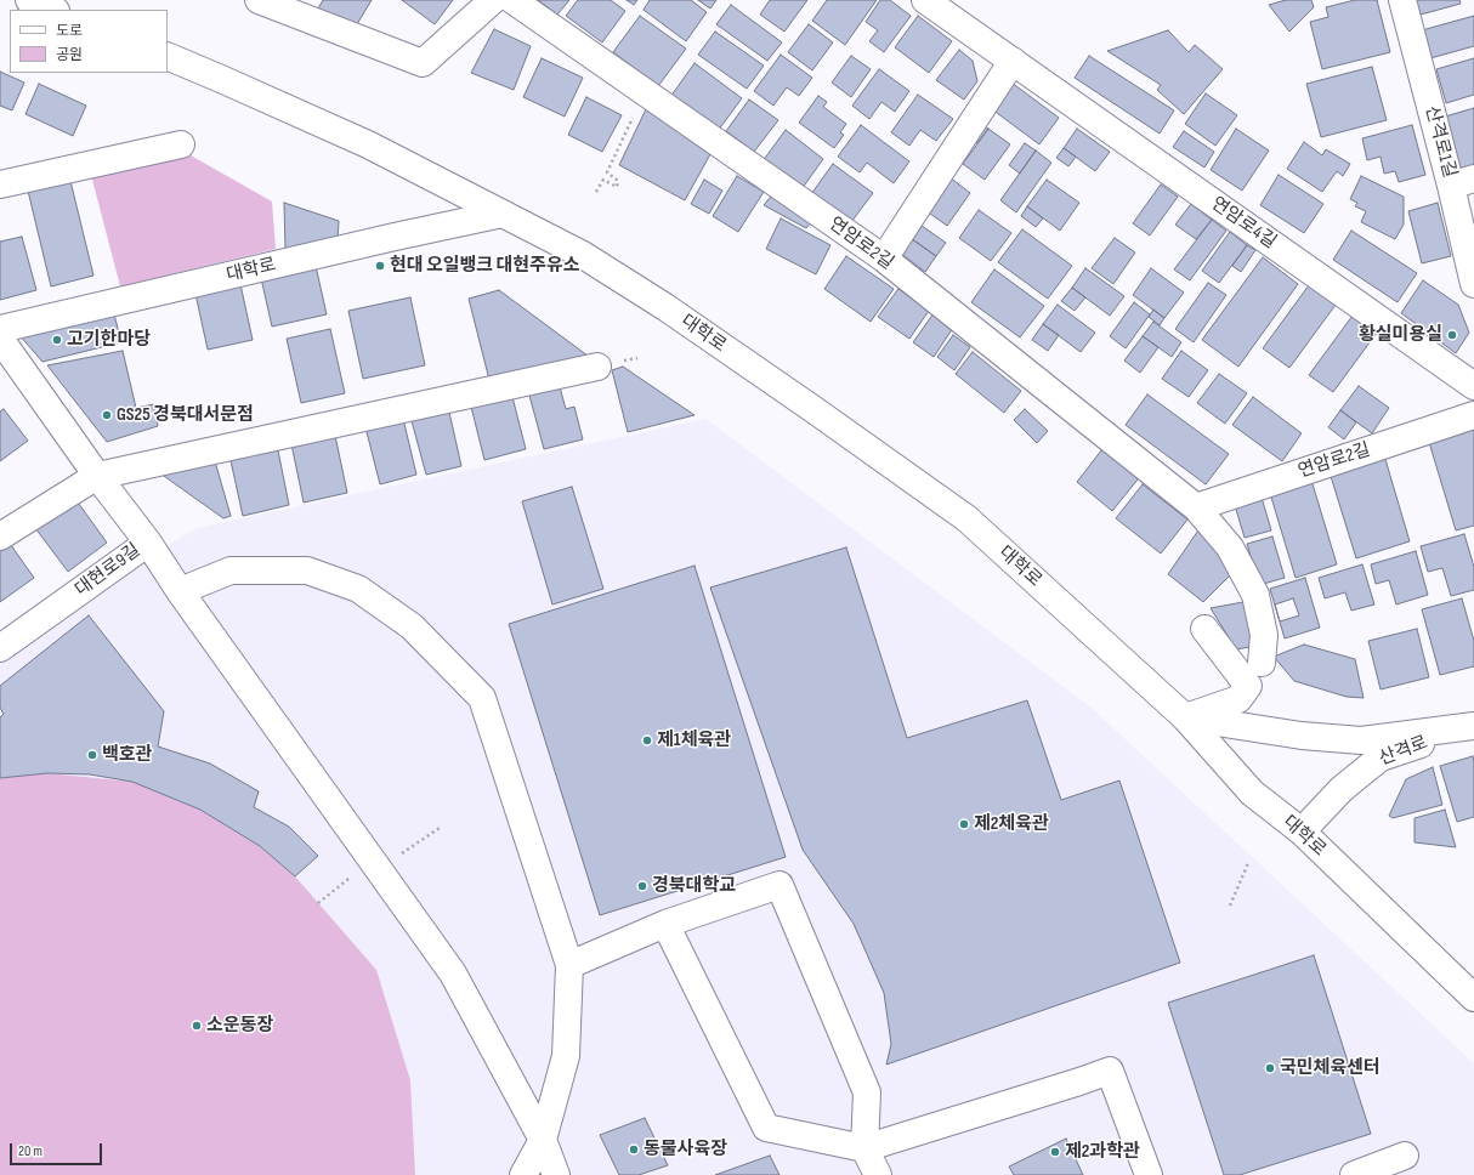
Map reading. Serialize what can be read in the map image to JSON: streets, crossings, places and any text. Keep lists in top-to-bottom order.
{
  "streets": {
    "street": [
      "산격로1길",
      "연암로4길",
      "연암로2길",
      "대학로",
      "대현로9길",
      "산격로"
    ]
  },
  "crossings": [
    ["대학로", "산격로"]
  ],
  "places": [
    "현대 오일뱅크 대현주유소",
    "황실미용실",
    "고기한마당",
    "GS25 경북대서문점",
    "제1체육관",
    "백호관",
    "제2체육관",
    "경북대학교",
    "소운동장",
    "국민체육센터",
    "동물사육장",
    "제2과학관"
  ],
  "legend": ["도로", "공원"],
  "scale_bar": "20 m"
}
